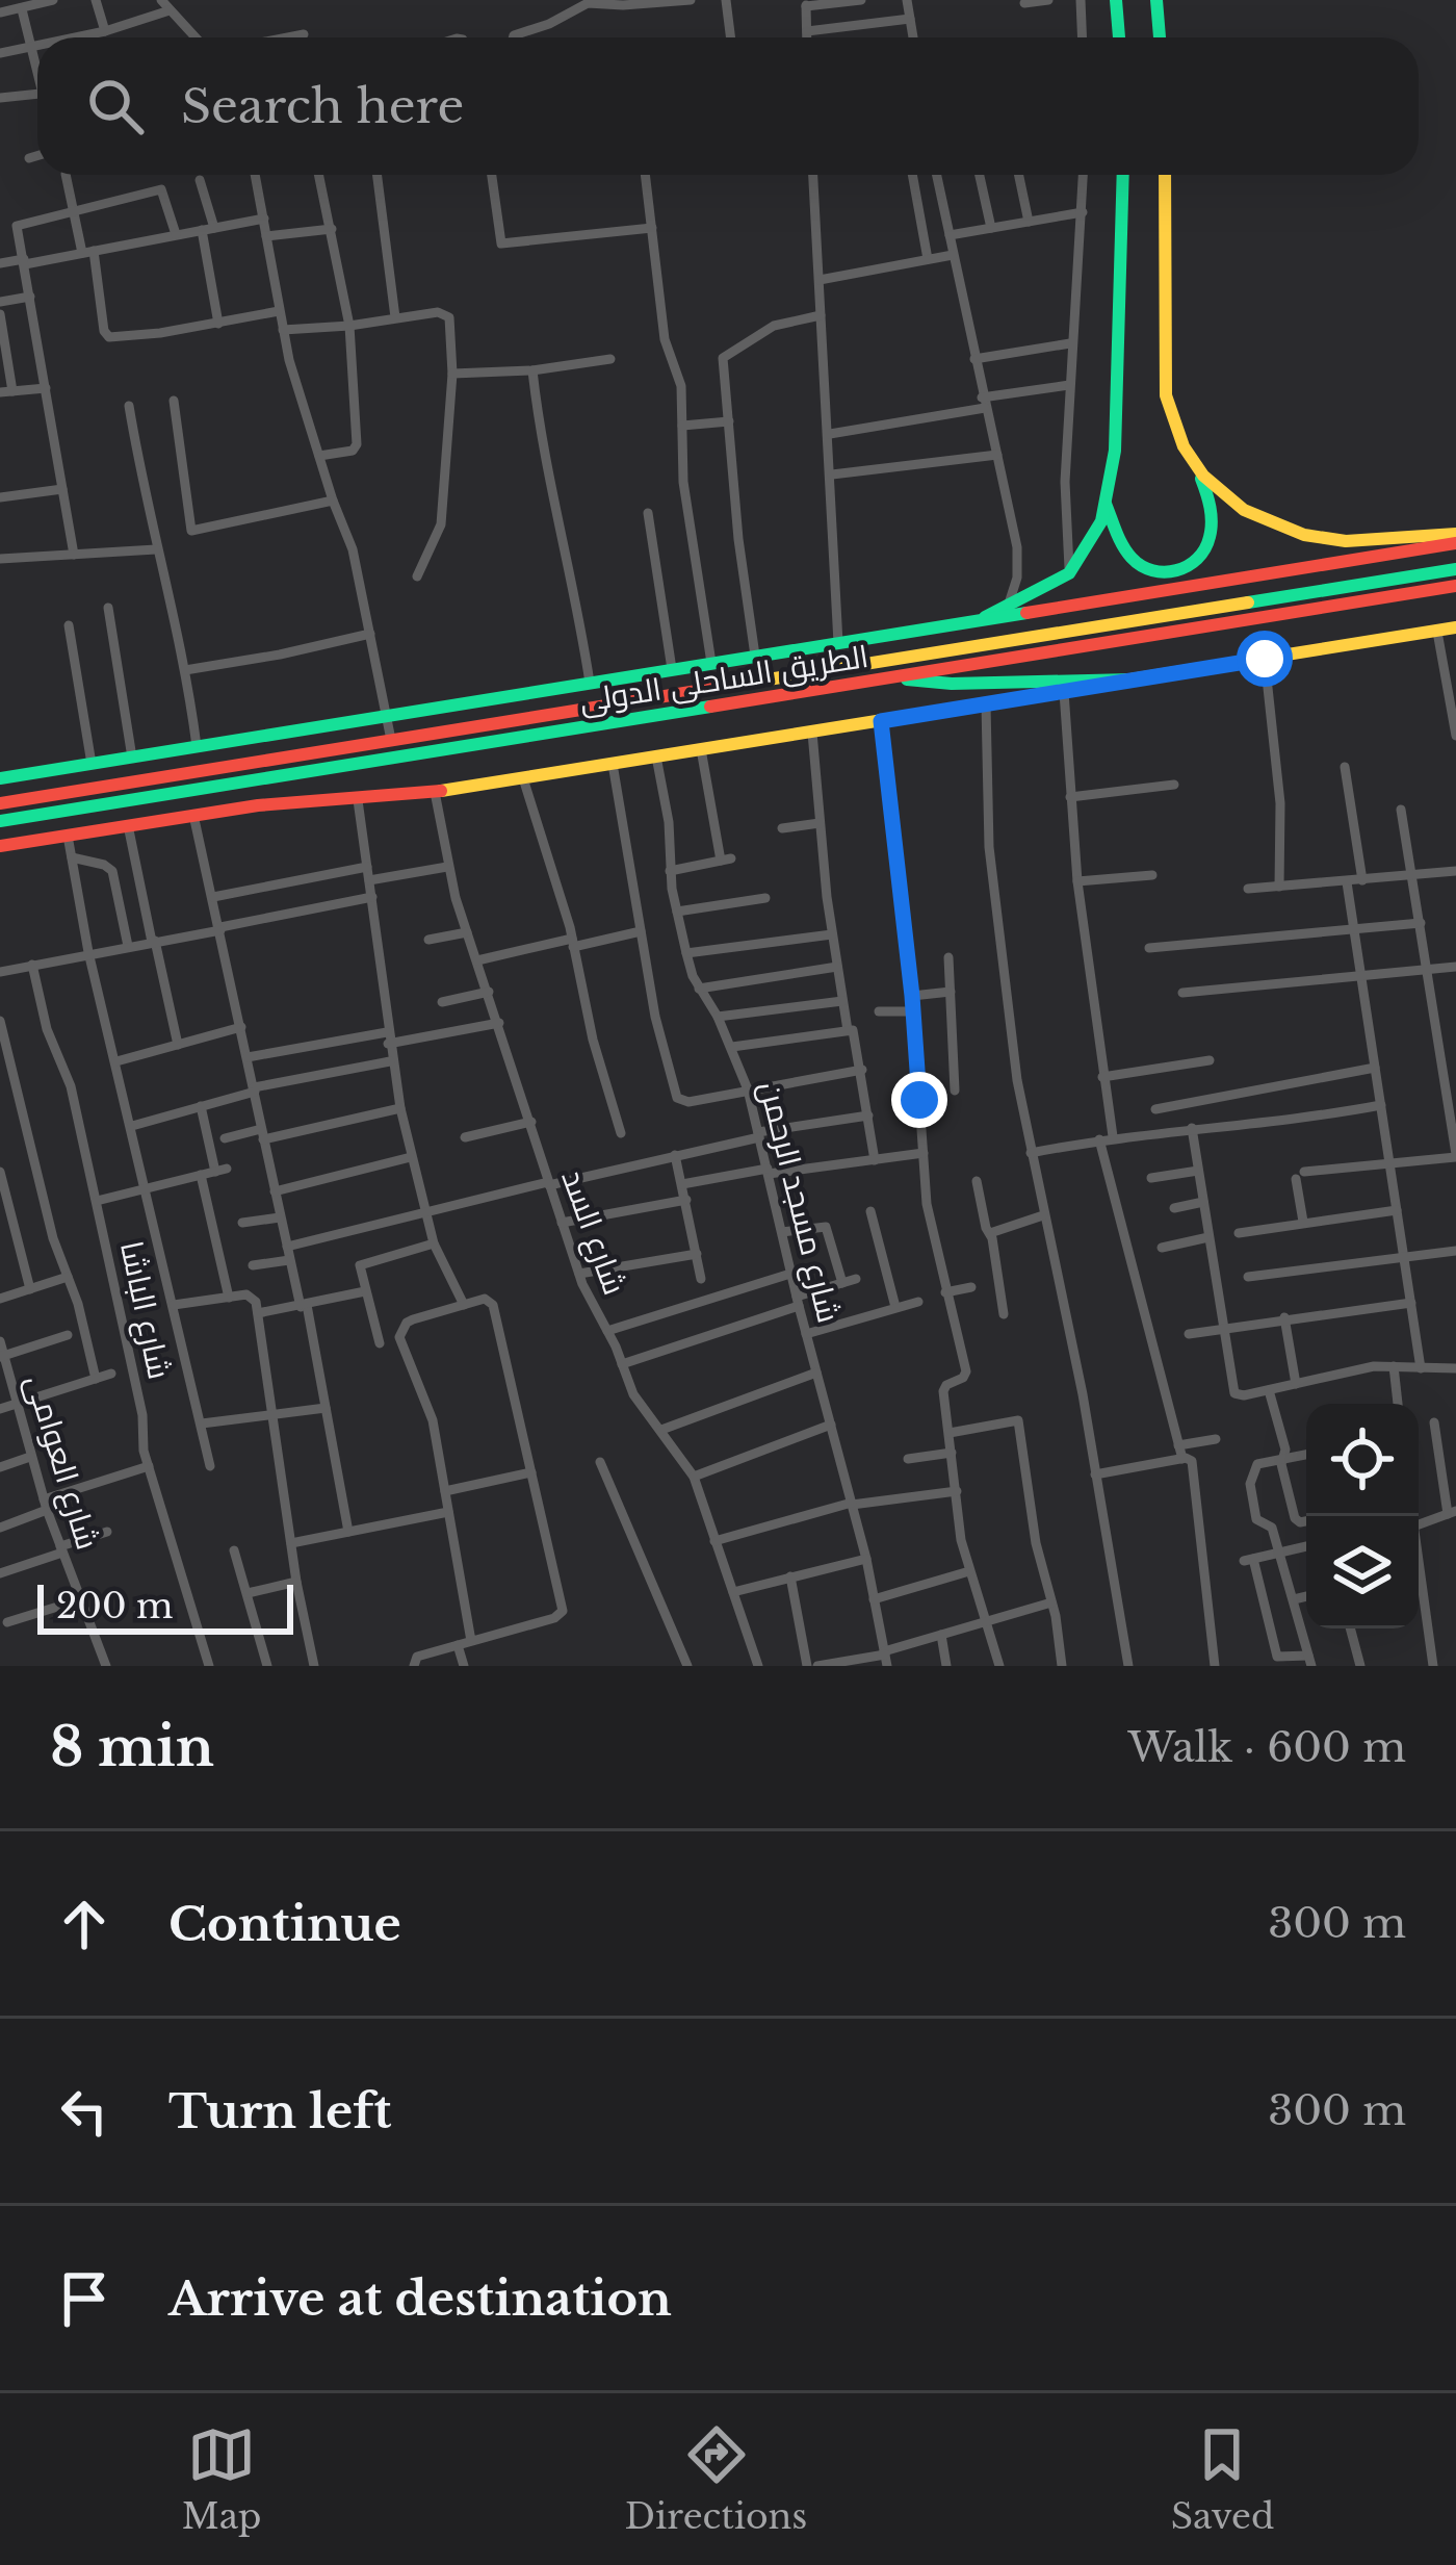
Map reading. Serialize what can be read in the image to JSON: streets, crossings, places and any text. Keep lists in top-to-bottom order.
{
  "streets": {
    "main road": ["الطريق الساحلى الدولى"],
    "street": [
      "شارع مسجد الرحمن",
      "شارع السد",
      "شارع الباشا",
      "شارع العوامى"
    ]
  },
  "scale_bar": "200 m",
  "page": {
    "search": "Search here",
    "scale": "200 m",
    "heading": ["8 min", "Walk · 600 m"],
    "list": [
      ["Continue", "300 m"],
      ["Turn left", "300 m"],
      "Arrive at destination"
    ],
    "nav": ["Map", "Directions", "Saved"]
  }
}
